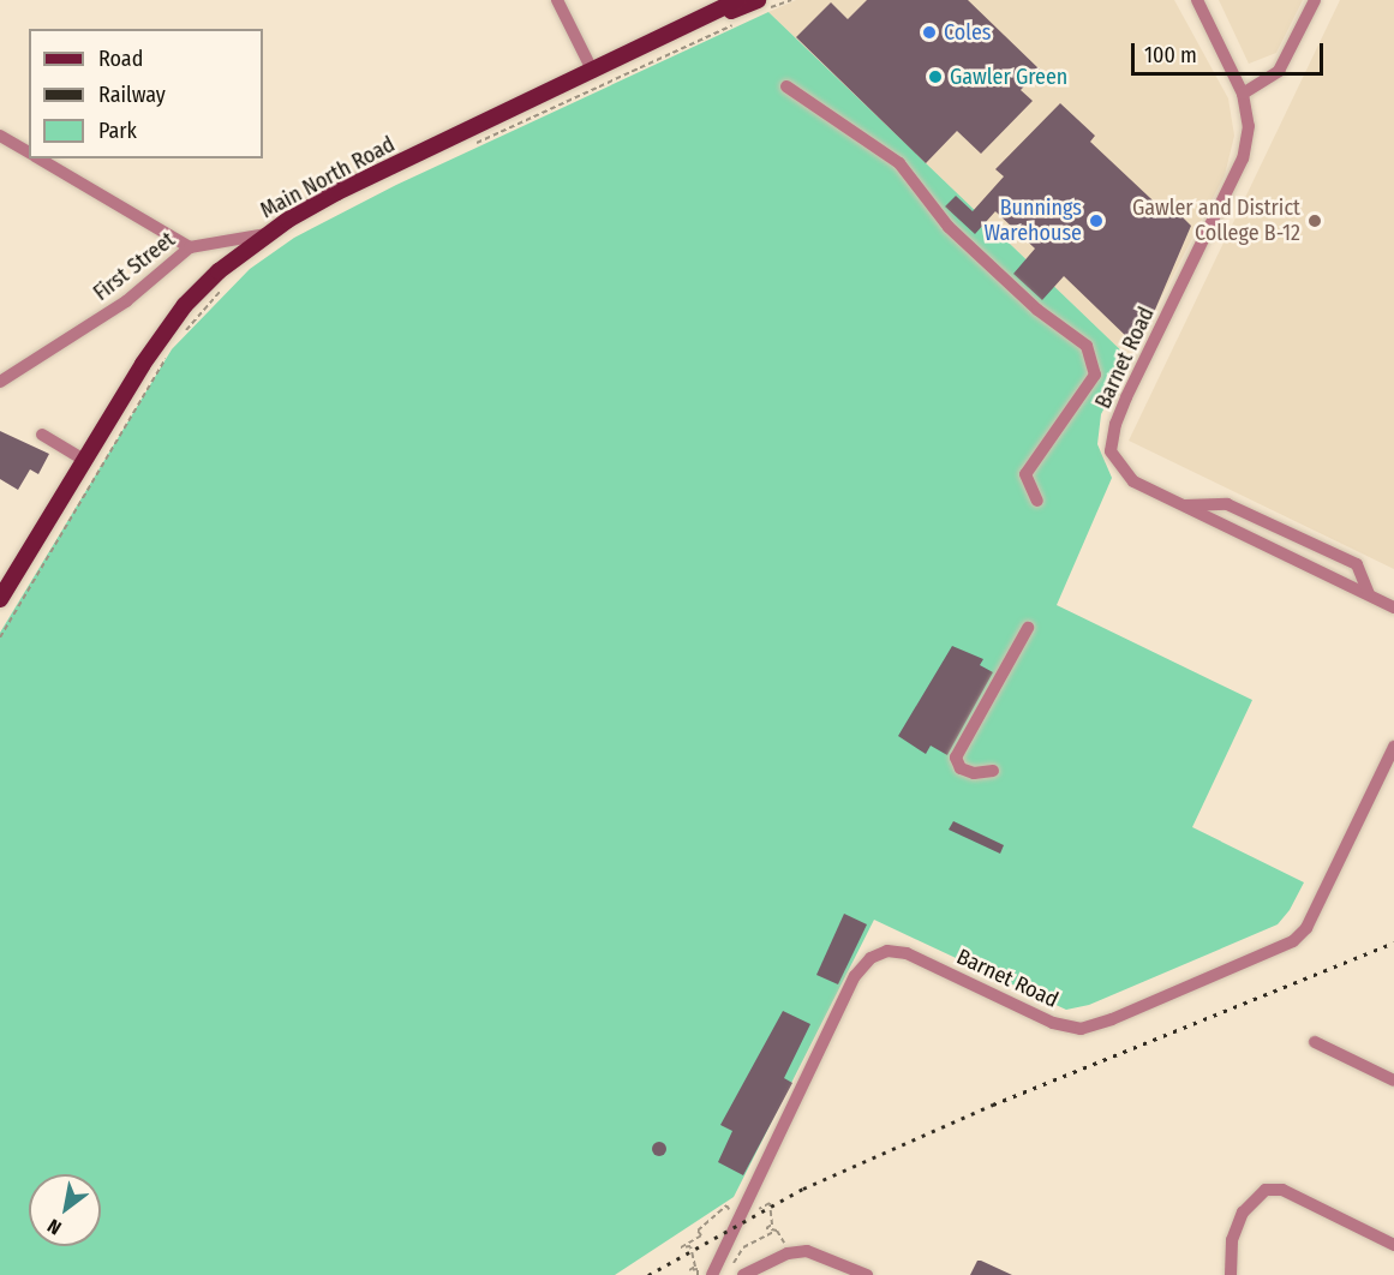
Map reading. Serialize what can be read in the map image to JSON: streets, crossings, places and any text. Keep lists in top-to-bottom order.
{
  "streets": {
    "main road": ["Main North Road"],
    "street": ["First Street", "Barnet Road"]
  },
  "crossings": [
    ["Main North Road", "First Street"]
  ],
  "places": [
    "Coles",
    "Gawler Green",
    "Bunnings Warehouse",
    "Gawler and District College B-12"
  ],
  "legend": ["Road", "Railway", "Park"],
  "scale_bar": "100 m",
  "north": "bottom left"
}
